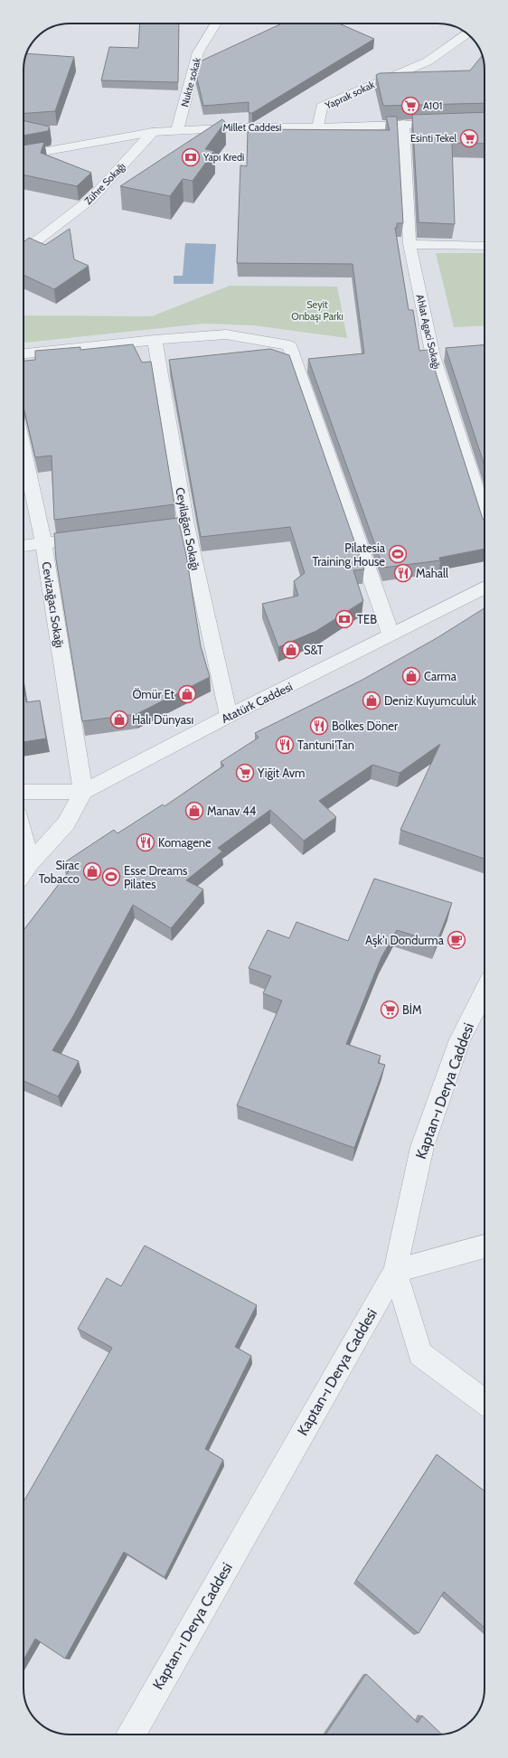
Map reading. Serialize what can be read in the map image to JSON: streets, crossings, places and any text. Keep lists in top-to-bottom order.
{
  "streets": {
    "street": [
      "Nukte sokak",
      "Yaprak sokak",
      "Millet Caddesi",
      "Zühre Sokağı",
      "Ahlat Agaci Sokağı",
      "Ceyilağacı Sokağı",
      "Cevizağacı Sokağı",
      "Atatürk Caddesi",
      "Kaptan-ı Derya Caddesi"
    ]
  },
  "crossings": [
    ["Nukte sokak", "Millet Caddesi"],
    ["Yaprak sokak", "Millet Caddesi"],
    ["Millet Caddesi", "Zühre Sokağı"],
    ["Millet Caddesi", "Ahlat Agaci Sokağı"],
    ["Ceyilağacı Sokağı", "Atatürk Caddesi"],
    ["Cevizağacı Sokağı", "Atatürk Caddesi"]
  ],
  "parks": ["Seyit Onbaşı Parkı"],
  "places": {
    "supermarket": [
      "A101",
      "Esinti Tekel",
      "Yiğit Avm",
      "BİM"
    ],
    "bank": ["Yapı Kredi", "TEB"],
    "sports": ["Pilatesia Training House", "Esse Dreams Pilates"],
    "restaurant": [
      "Mahall",
      "Bolkes Döner",
      "Tantuni'Tan",
      "Komagene"
    ],
    "shop": [
      "S&T",
      "Carma",
      "Ömür Et",
      "Deniz Kuyumculuk",
      "Halı Dünyası",
      "Manav 44",
      "Sirac Tobacco"
    ],
    "cafe": ["Aşk'ı Dondurma"]
  }
}
